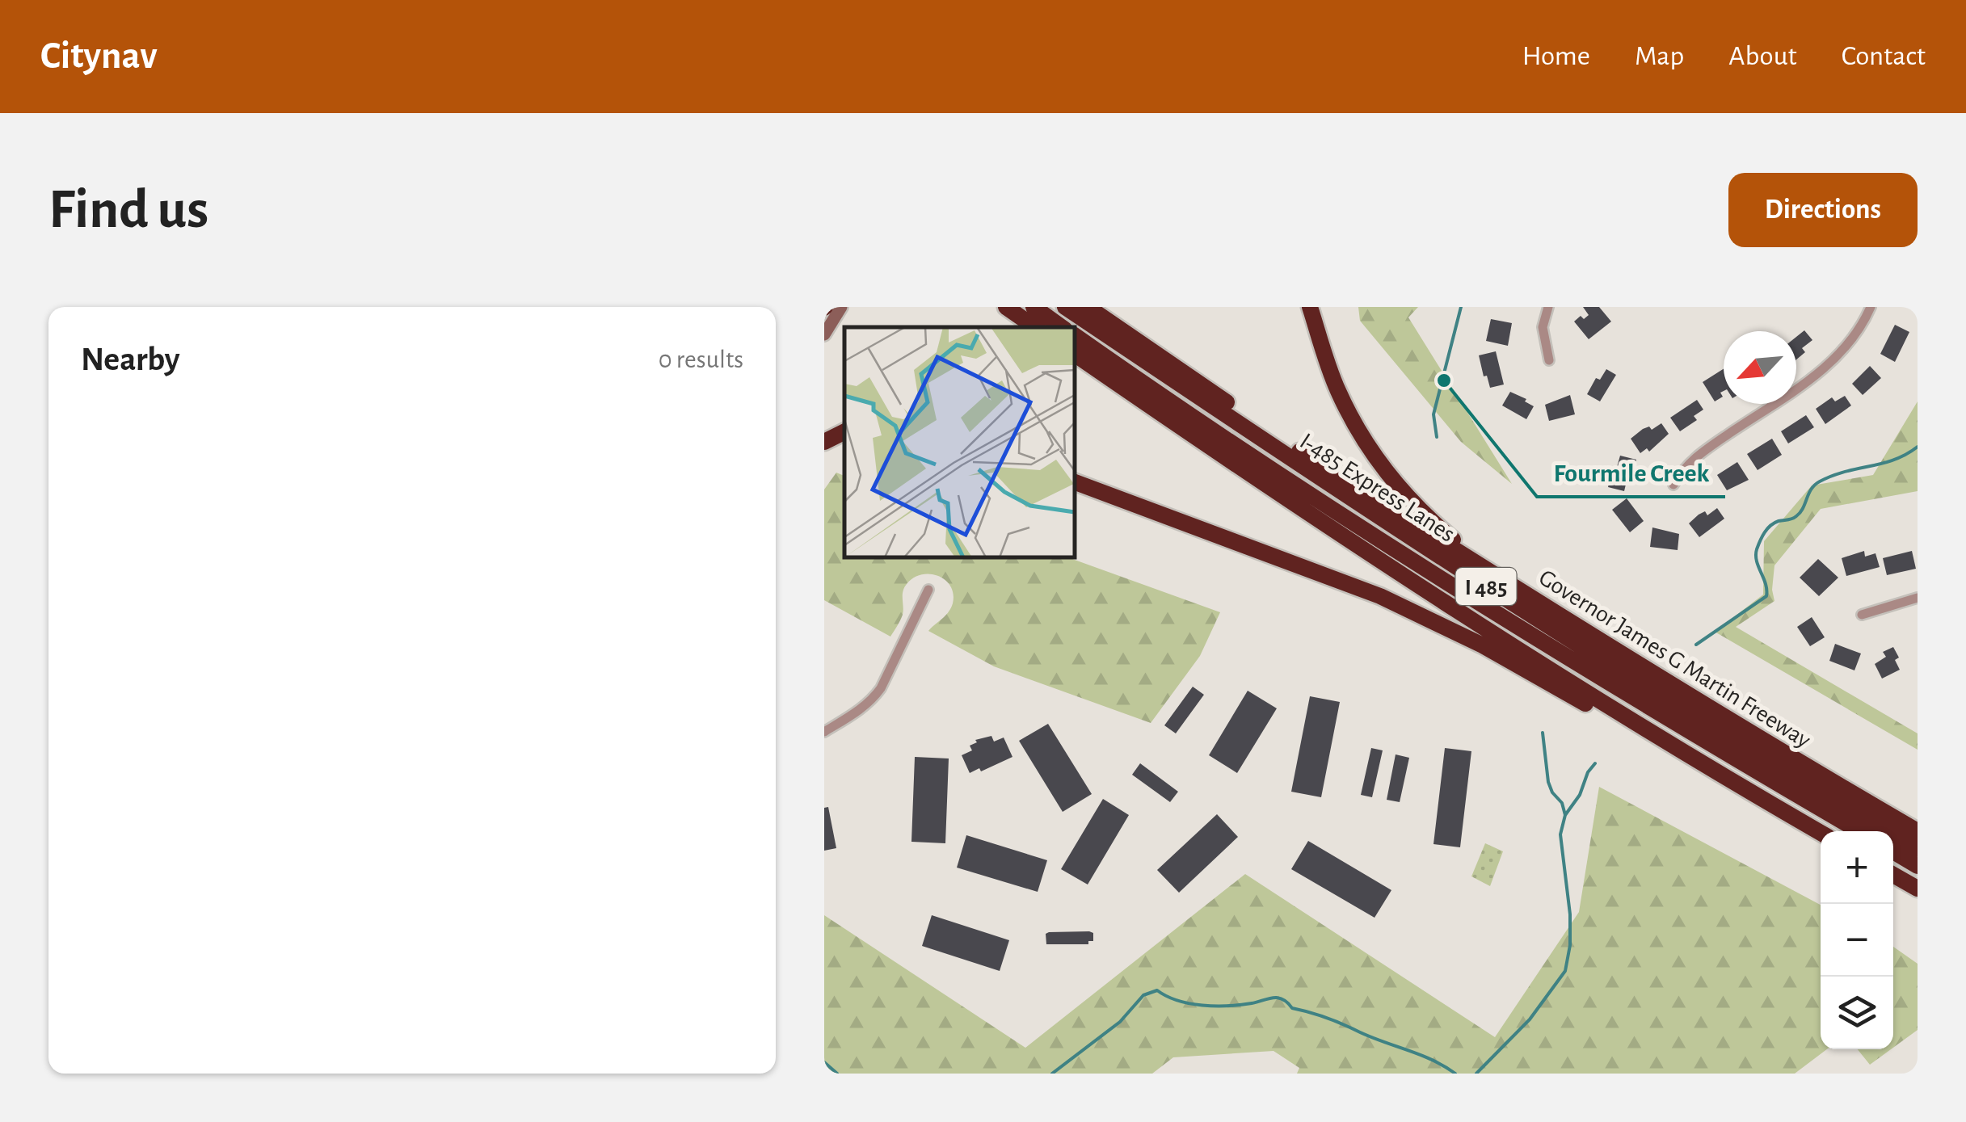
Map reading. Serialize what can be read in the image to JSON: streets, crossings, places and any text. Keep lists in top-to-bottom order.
{
  "streets": {
    "highway": ["I-485 Express Lanes", "I 485", "Governor James G Martin Freeway"]
  },
  "places": ["Fourmile Creek"],
  "north": "bottom left",
  "page": {
    "header": "Citynav",
    "nav": [
      "Home",
      "Map",
      "About",
      "Contact"
    ],
    "buttons": "Directions",
    "title": "Find us",
    "heading": ["Nearby", "0 results"],
    "map_buttons": ["+", "−"]
  }
}
